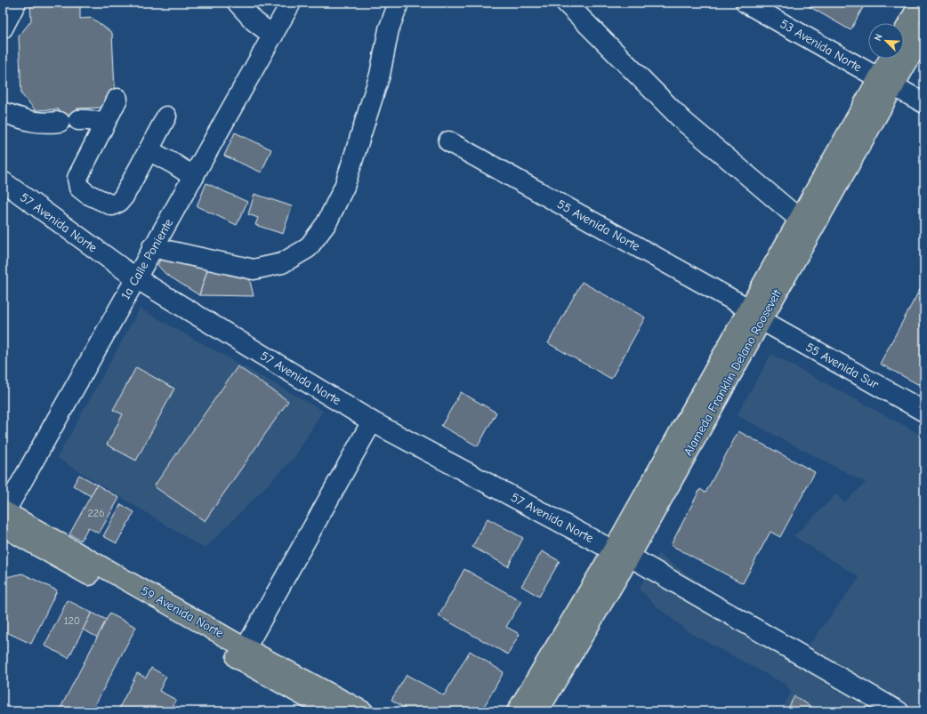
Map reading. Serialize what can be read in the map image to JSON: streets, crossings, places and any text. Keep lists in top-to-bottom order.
{
  "streets": {
    "main road": ["Alameda Franklin Delano Roosevelt", "59 Avenida Norte"],
    "street": [
      "53 Avenida Norte",
      "57 Avenida Norte",
      "55 Avenida Norte",
      "1a Calle Poniente",
      "55 Avenida Sur"
    ]
  },
  "crossings": [
    ["53 Avenida Norte", "Alameda Franklin Delano Roosevelt"],
    ["57 Avenida Norte", "1a Calle Poniente"],
    ["57 Avenida Norte", "Alameda Franklin Delano Roosevelt"],
    ["55 Avenida Norte", "55 Avenida Sur"],
    ["55 Avenida Norte", "Alameda Franklin Delano Roosevelt"],
    ["1a Calle Poniente", "59 Avenida Norte"],
    ["55 Avenida Sur", "Alameda Franklin Delano Roosevelt"]
  ],
  "house_numbers": ["226", "120"],
  "north": "top left"
}
